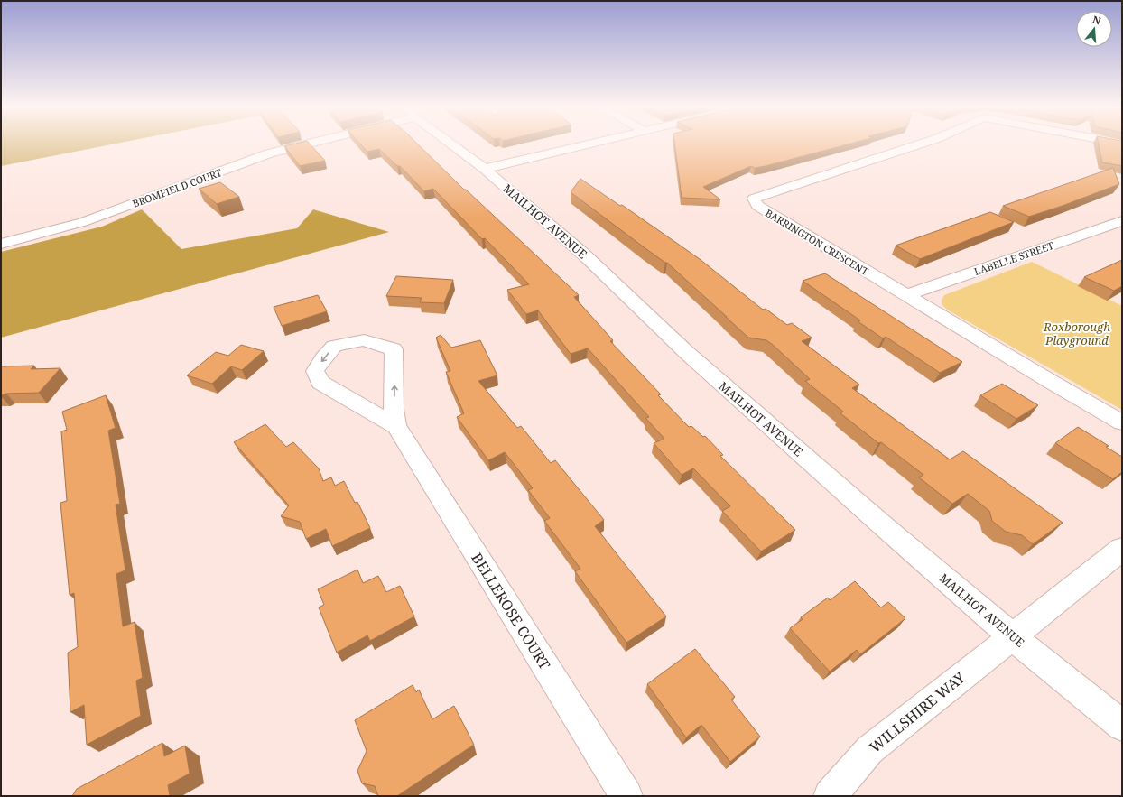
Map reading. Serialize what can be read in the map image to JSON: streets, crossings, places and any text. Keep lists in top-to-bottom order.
{
  "streets": {
    "street": [
      "BROMFIELD COURT",
      "MAILHOT AVENUE",
      "BARRINGTON CRESCENT",
      "LABELLE STREET",
      "BELLEROSE COURT",
      "WILLSHIRE WAY"
    ]
  },
  "crossings": [
    ["MAILHOT AVENUE", "WILLSHIRE WAY"],
    ["BARRINGTON CRESCENT", "LABELLE STREET"]
  ],
  "parks": ["Roxborough Playground"],
  "north": "top"
}
